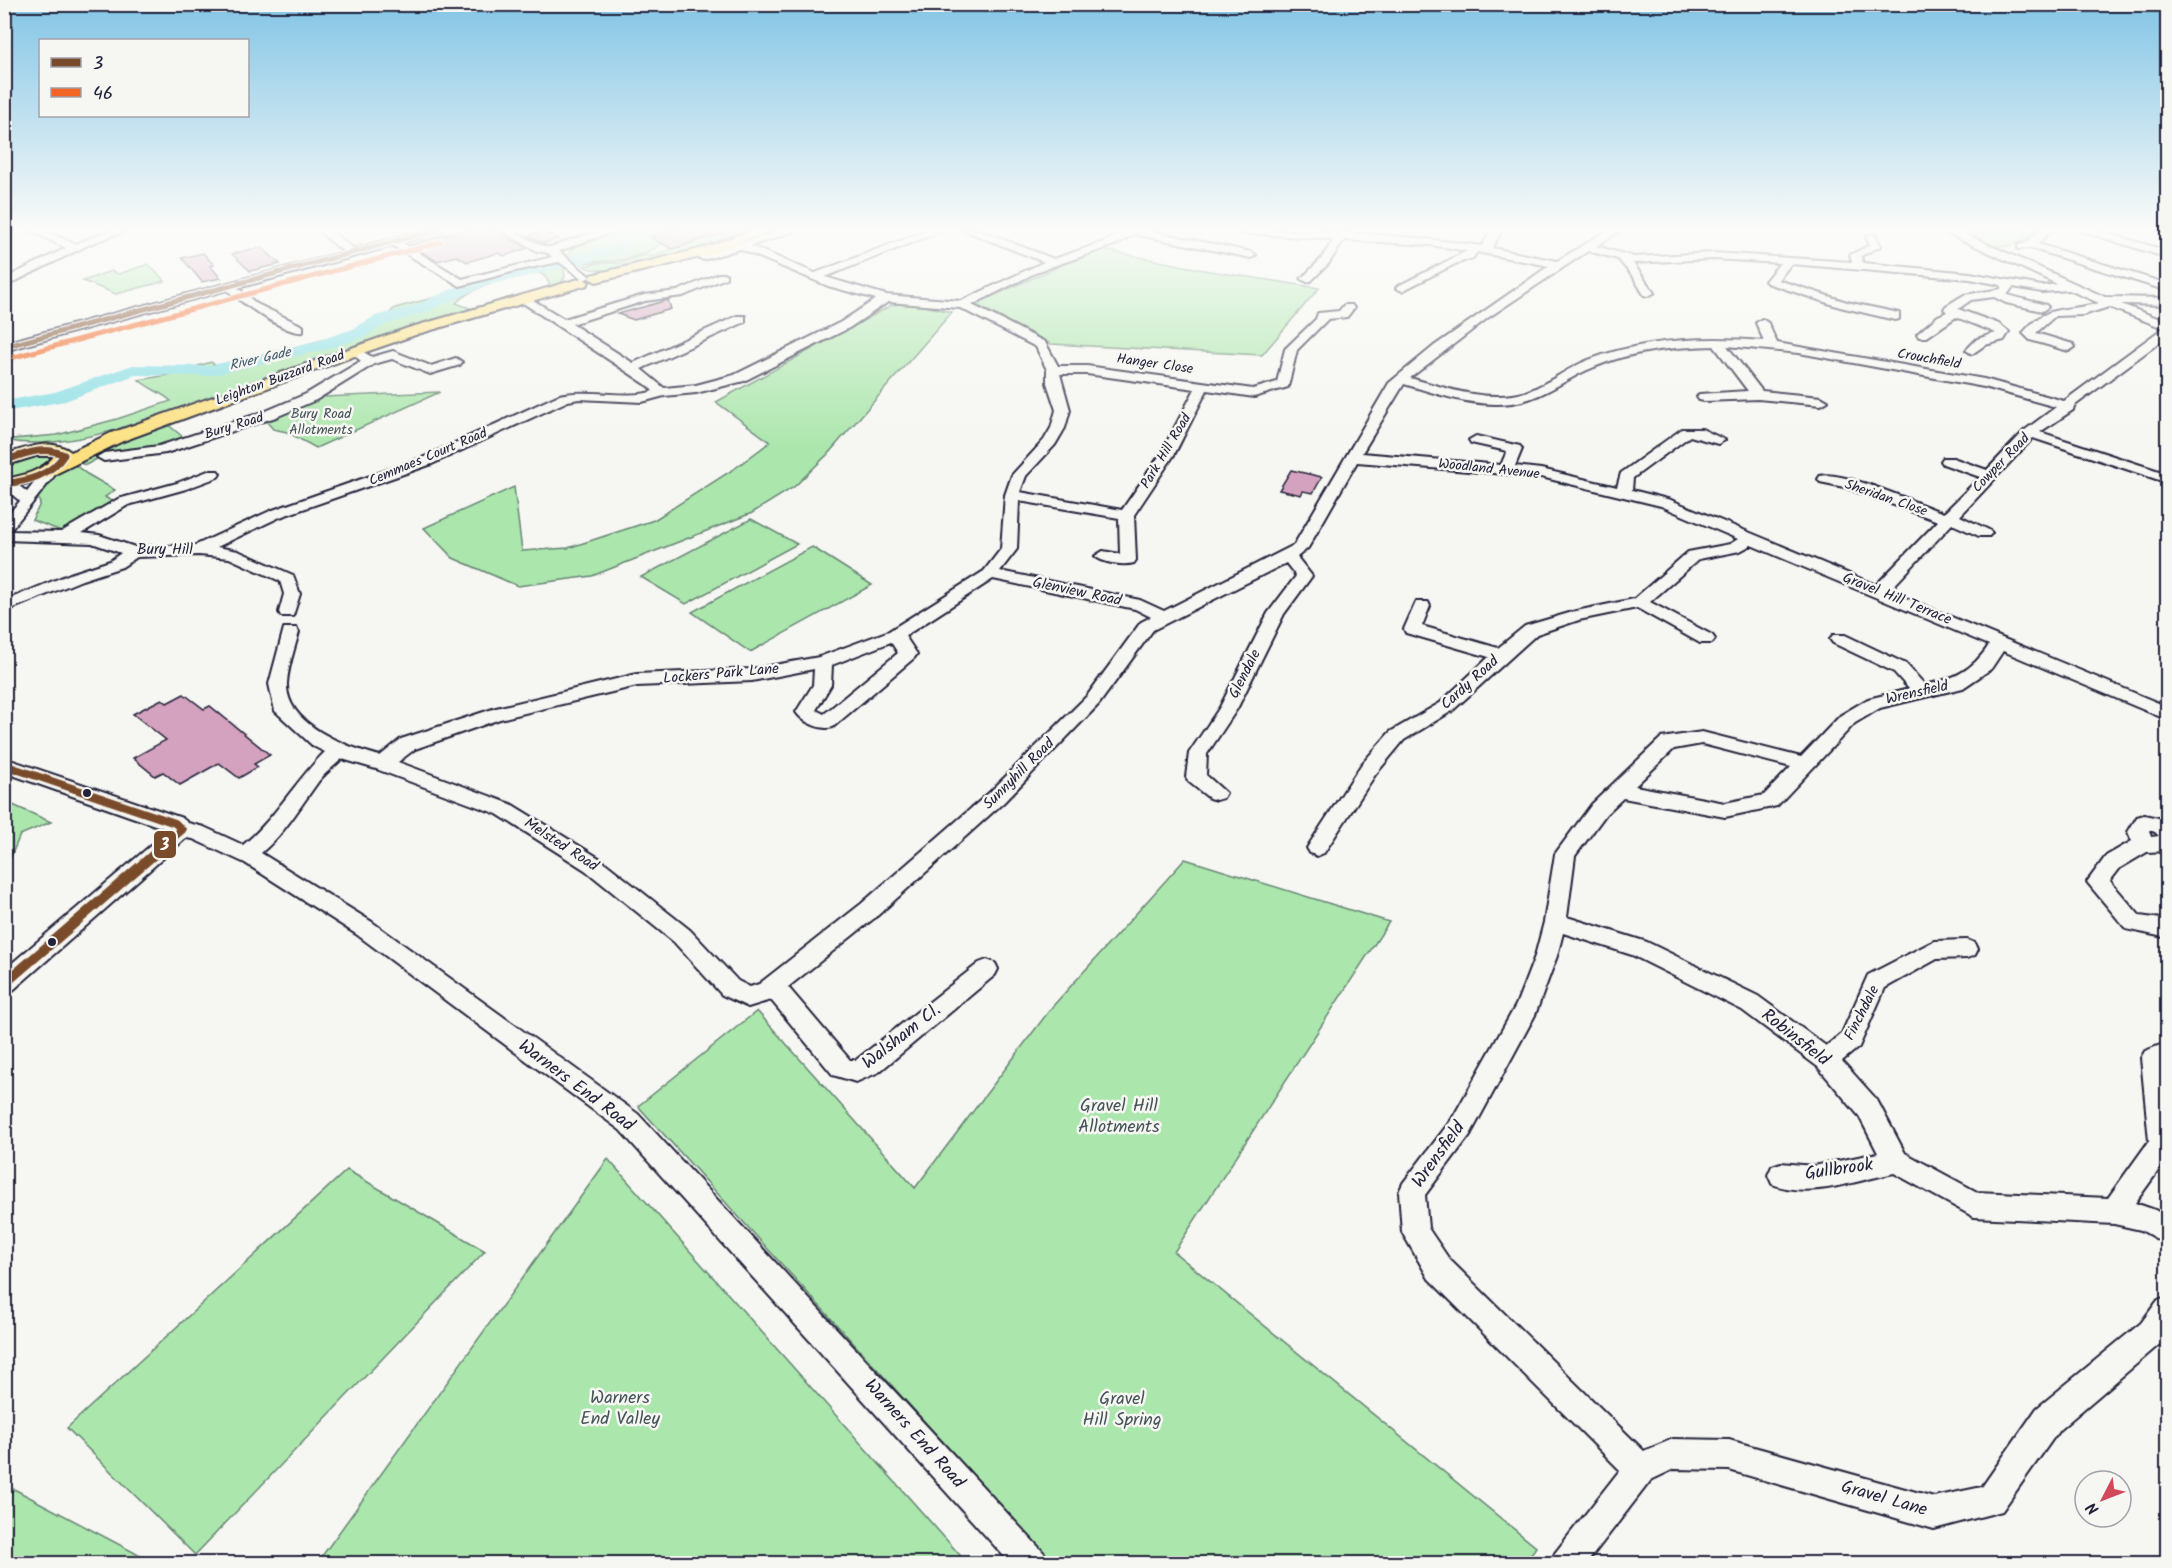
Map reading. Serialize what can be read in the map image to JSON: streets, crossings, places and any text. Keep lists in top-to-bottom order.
{
  "streets": {
    "main road": ["Leighton Buzzard Road"],
    "street": [
      "Crouchfield",
      "Hanger Close",
      "Bury Road",
      "Park Hill Road",
      "Cemmaes Court Road",
      "Cowper Road",
      "Woodland Avenue",
      "Sheridan Close",
      "Bury Hill",
      "Glenview Road",
      "Gravel Hill Terrace",
      "Lockers Park Lane",
      "Glendale",
      "Cardy Road",
      "Wrensfield",
      "Sunnyhill Road",
      "Melsted Road",
      "Finchdale",
      "Walsham Cl.",
      "Robinsfield",
      "Warners End Road",
      "Gullbrook",
      "Gravel Lane"
    ]
  },
  "crossings": [
    ["Crouchfield", "Cowper Road"],
    ["Hanger Close", "Park Hill Road"],
    ["Hanger Close", "Lockers Park Lane"],
    ["Cemmaes Court Road", "Bury Hill"],
    ["Cowper Road", "Sheridan Close"],
    ["Cowper Road", "Gravel Hill Terrace"],
    ["Woodland Avenue", "Gravel Hill Terrace"],
    ["Glenview Road", "Lockers Park Lane"],
    ["Glenview Road", "Sunnyhill Road"],
    ["Gravel Hill Terrace", "Cardy Road"],
    ["Gravel Hill Terrace", "Wrensfield"],
    ["Lockers Park Lane", "Melsted Road"],
    ["Glendale", "Sunnyhill Road"],
    ["Wrensfield", "Robinsfield"],
    ["Wrensfield", "Gravel Lane"],
    ["Sunnyhill Road", "Melsted Road"],
    ["Sunnyhill Road", "Walsham Cl."],
    ["Finchdale", "Robinsfield"],
    ["Robinsfield", "Gullbrook"]
  ],
  "water": ["River Gade"],
  "parks": [
    "Bury Road Allotments",
    "Gravel Hill Allotments",
    "Warners End Valley",
    "Gravel Hill Spring"
  ],
  "lines": ["transit line 3", "transit line 46"],
  "legend": ["3", "46"],
  "north": "bottom left"
}
